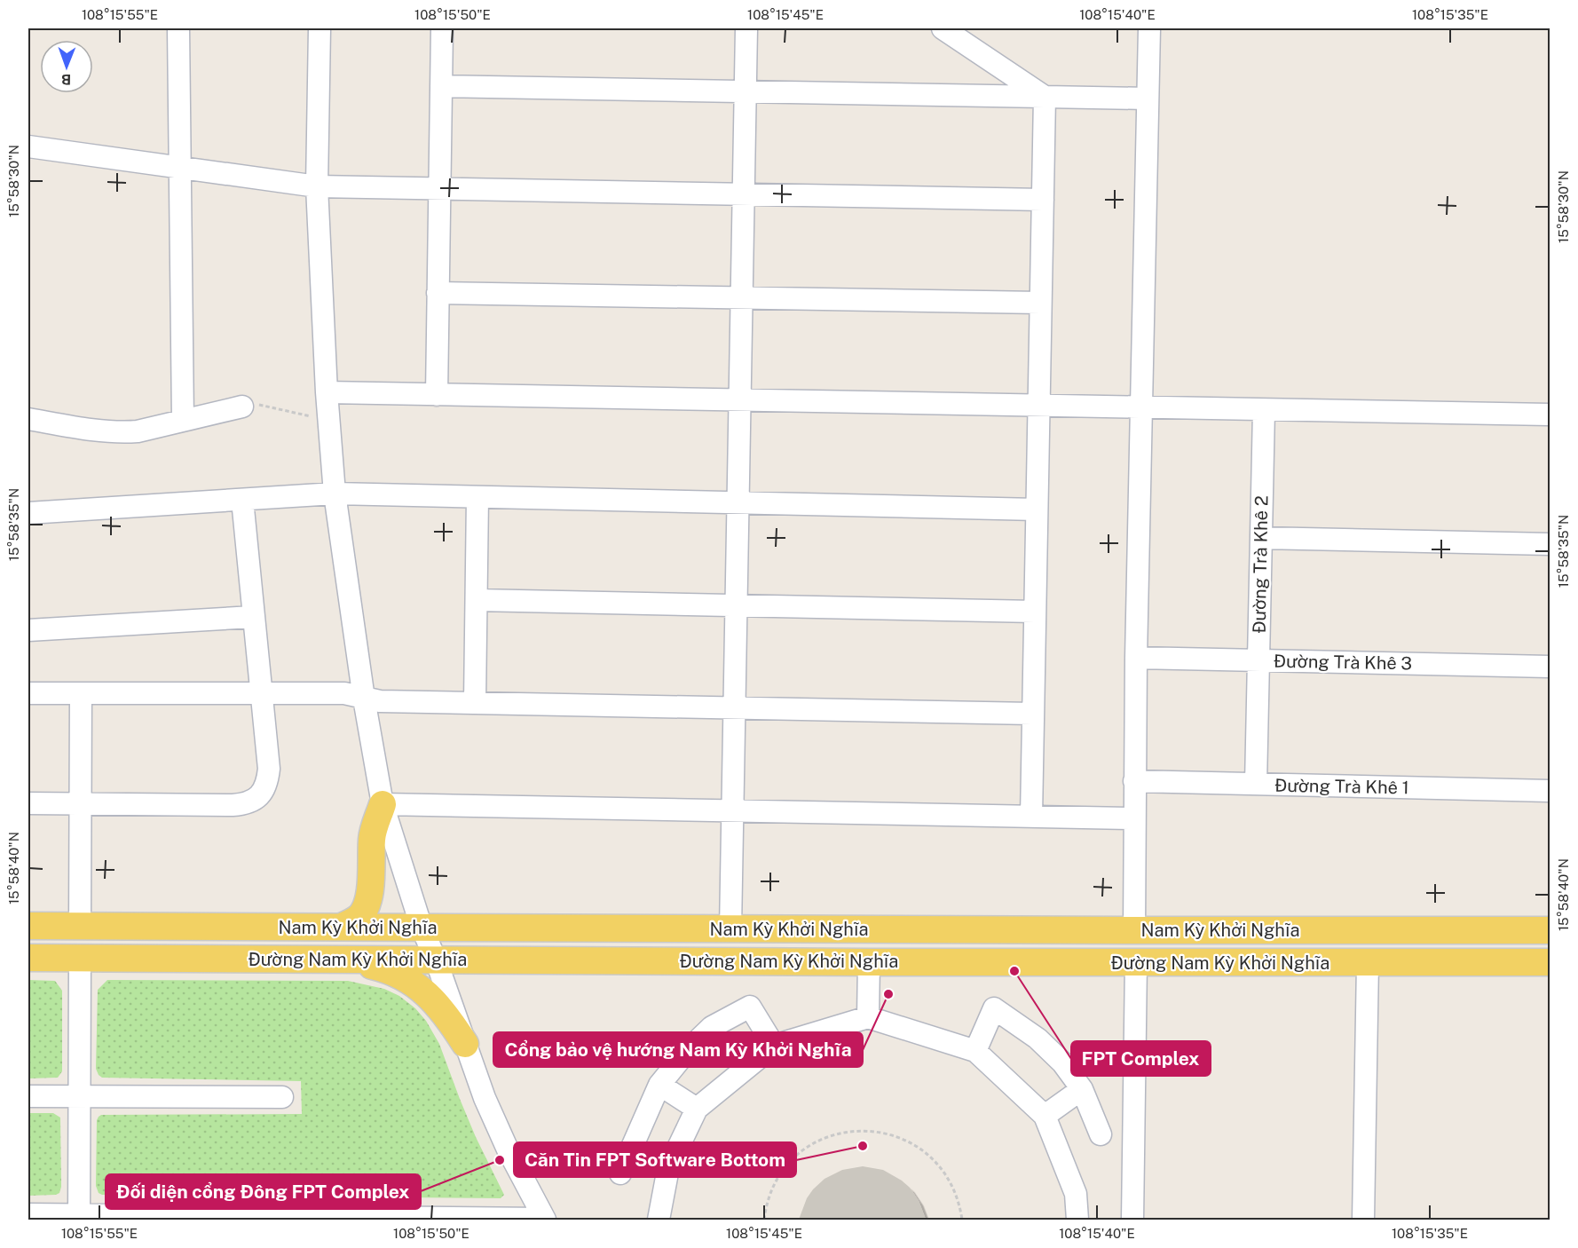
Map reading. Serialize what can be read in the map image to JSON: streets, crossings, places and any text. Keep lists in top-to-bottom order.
{
  "streets": {
    "main road": ["Nam Kỳ Khởi Nghĩa", "Đường Nam Kỳ Khởi Nghĩa"],
    "street": ["Đường Trà Khê 2", "Đường Trà Khê 3", "Đường Trà Khê 1"]
  },
  "crossings": [
    ["Đường Trà Khê 2", "Đường Trà Khê 3"],
    ["Đường Trà Khê 2", "Đường Trà Khê 1"]
  ],
  "places": [
    "FPT Complex",
    "Cổng bảo vệ hướng Nam Kỳ Khởi Nghĩa",
    "Căn Tin FPT Software Bottom",
    "Đối diện cổng Đông FPT Complex"
  ],
  "north": "bottom",
  "coordinates": [
    "108°15'55\"E",
    "108°15'50\"E",
    "108°15'45\"E",
    "108°15'40\"E",
    "108°15'35\"E",
    "15°58'30\"N",
    "15°58'35\"N",
    "15°58'40\"N"
  ]
}
